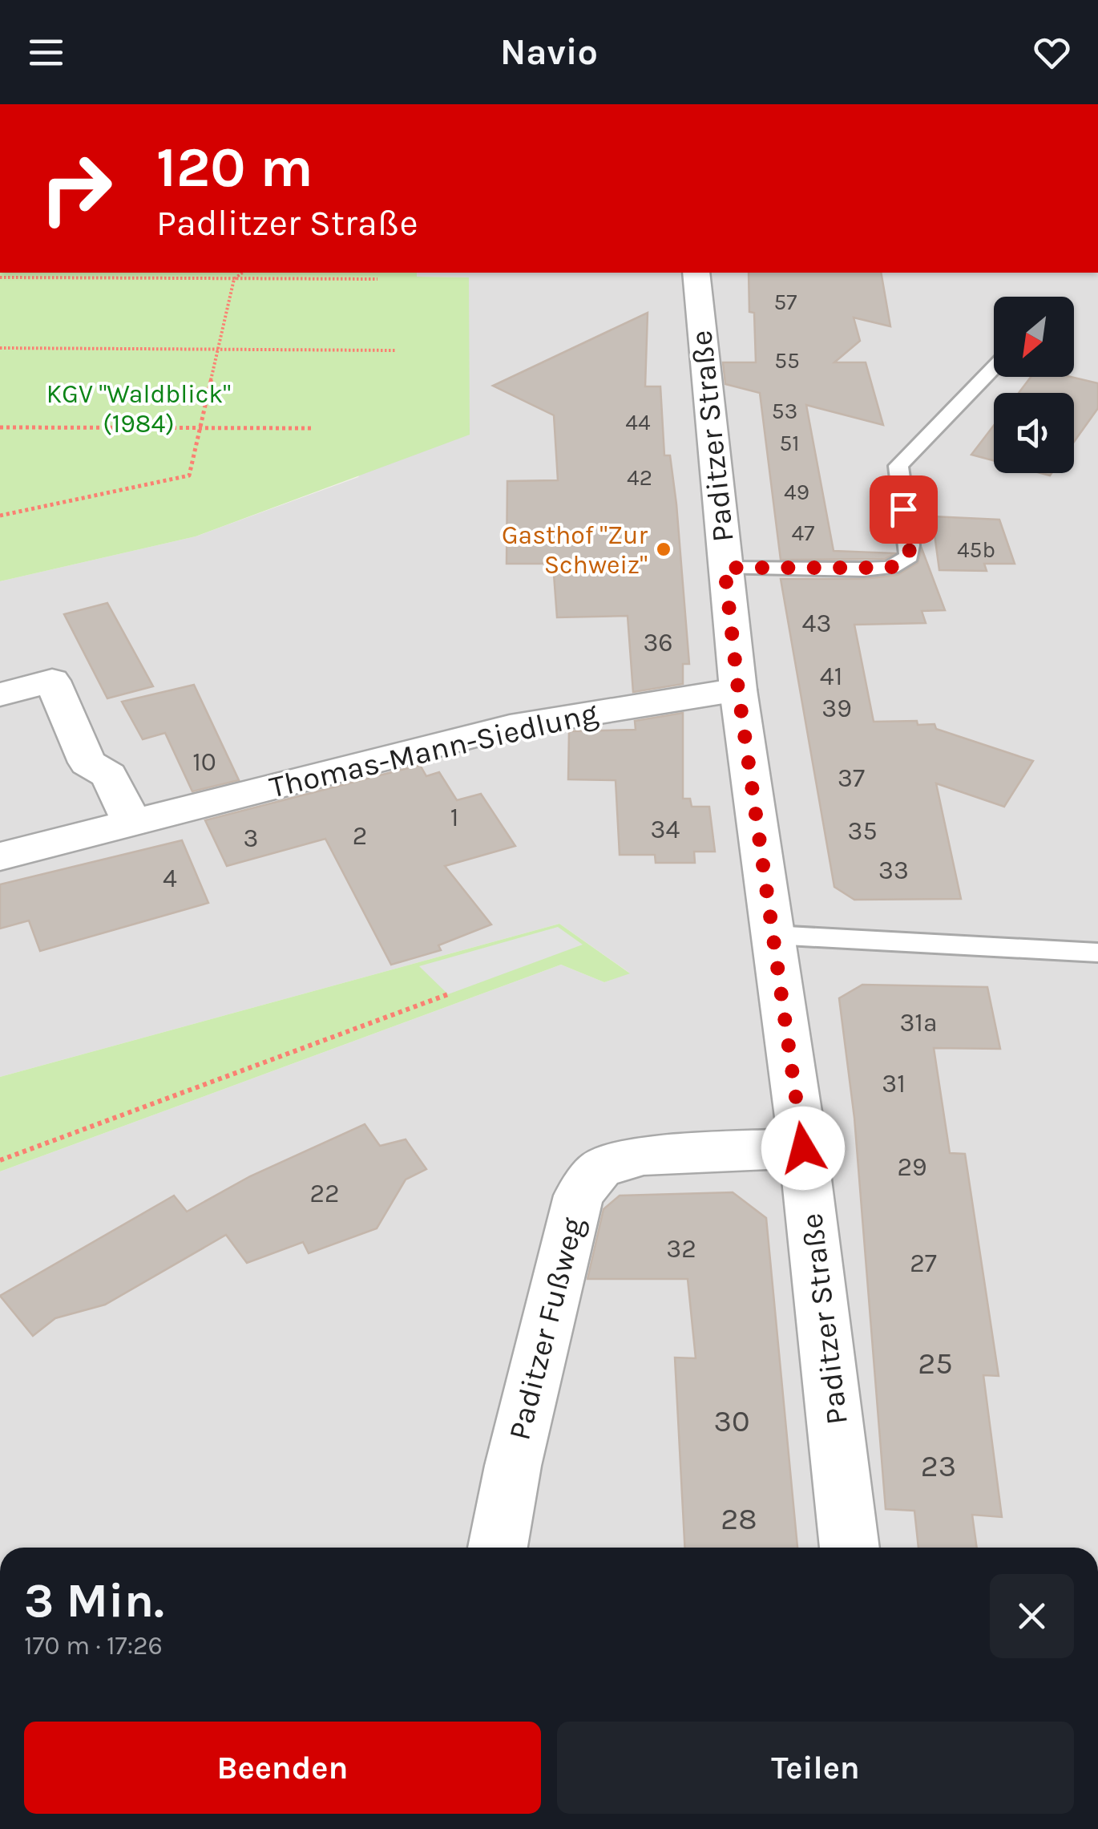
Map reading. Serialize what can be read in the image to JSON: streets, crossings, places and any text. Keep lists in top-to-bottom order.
{
  "streets": {
    "street": ["Paditzer Straße", "Thomas-Mann-Siedlung", "Paditzer Fußweg"]
  },
  "crossings": [
    ["Paditzer Straße", "Thomas-Mann-Siedlung"],
    ["Paditzer Straße", "Paditzer Fußweg"]
  ],
  "parks": ["KGV \"Waldblick\" (1984)"],
  "places": ["Gasthof \"Zur Schweiz\""],
  "house_numbers": [
    "57",
    "55",
    "53",
    "44",
    "51",
    "42",
    "49",
    "47",
    "45b",
    "43",
    "36",
    "41",
    "39",
    "10",
    "37",
    "1",
    "34",
    "35",
    "2",
    "3",
    "33",
    "4",
    "31a",
    "31",
    "29",
    "22",
    "32",
    "27",
    "25",
    "30",
    "23",
    "28"
  ],
  "north": "bottom left",
  "page": {
    "header": "Navio",
    "turn": ["120 m", "Padlitzer Straße"],
    "heading": ["3 Min.", "170 m · 17:26"],
    "buttons": ["Beenden", "Teilen"]
  }
}
